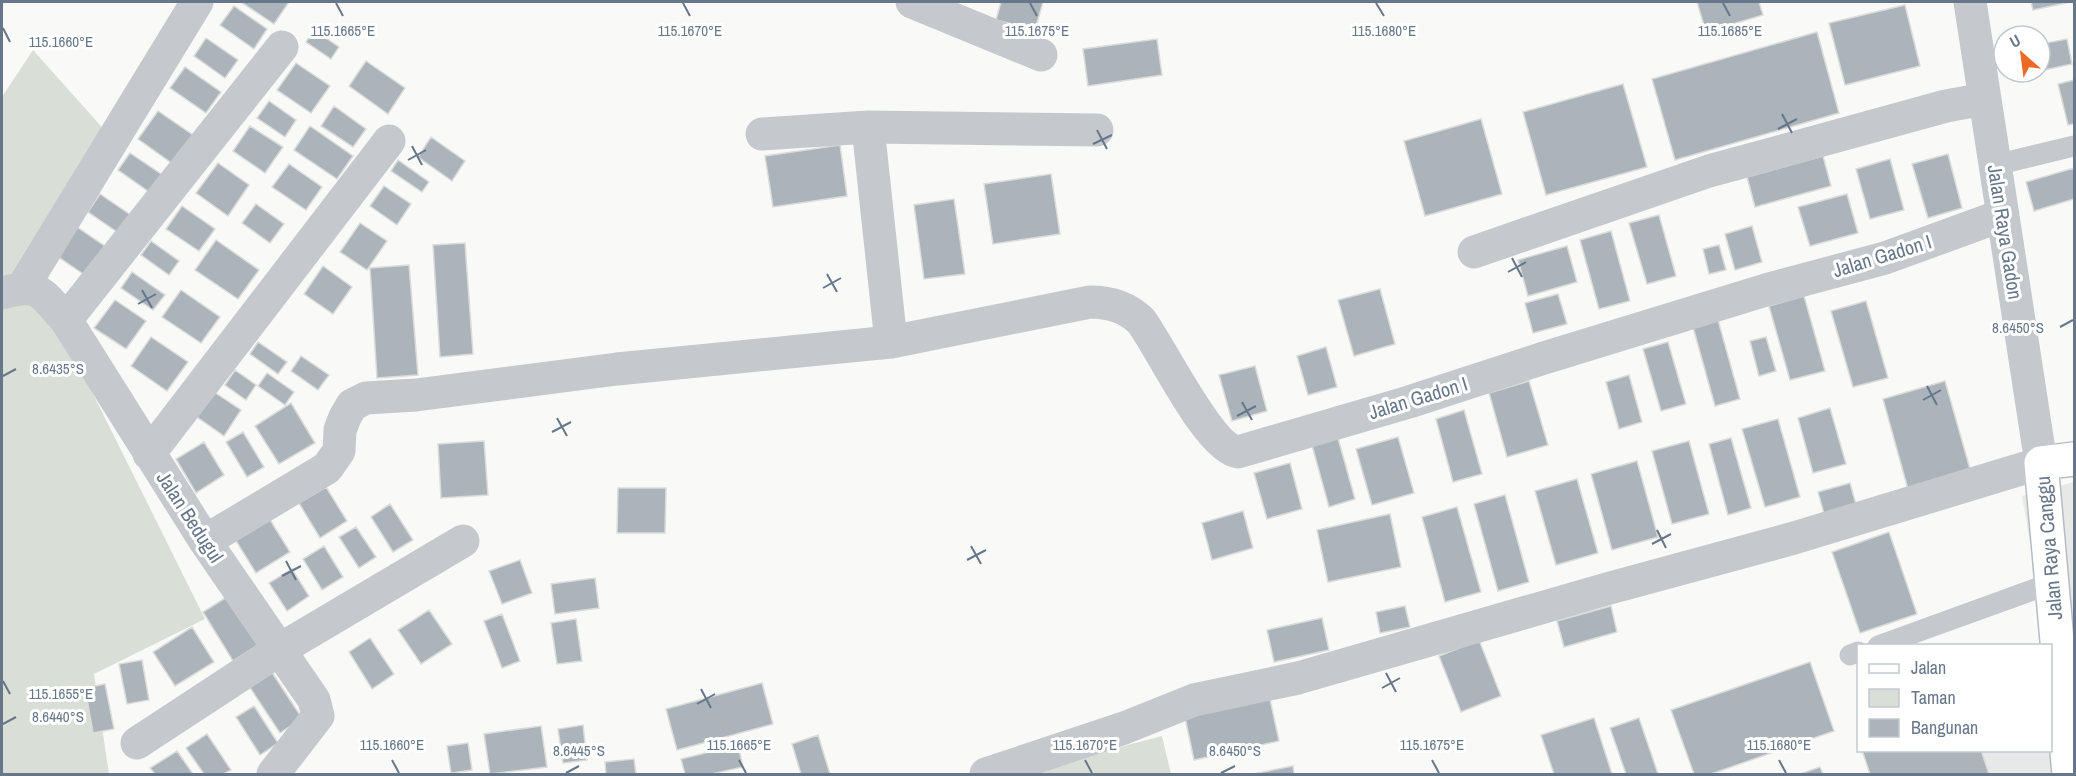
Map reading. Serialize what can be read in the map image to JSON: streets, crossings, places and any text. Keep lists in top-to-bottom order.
{
  "streets": {
    "main road": ["Jalan Raya Canggu"],
    "street": ["Jalan Raya Gadon", "Jalan Gadon I", "Jalan Bedugul"]
  },
  "crossings": [
    ["Jalan Raya Gadon", "Jalan Gadon I"],
    ["Jalan Raya Gadon", "Jalan Raya Canggu"]
  ],
  "legend": ["Jalan", "Taman", "Bangunan"],
  "north": "top left",
  "coordinates": [
    "115.1665°E",
    "115.1670°E",
    "115.1675°E",
    "115.1680°E",
    "115.1685°E",
    "115.1660°E",
    "8.6450°S",
    "8.6435°S",
    "115.1655°E",
    "8.6440°S",
    "8.6445°S"
  ]
}
